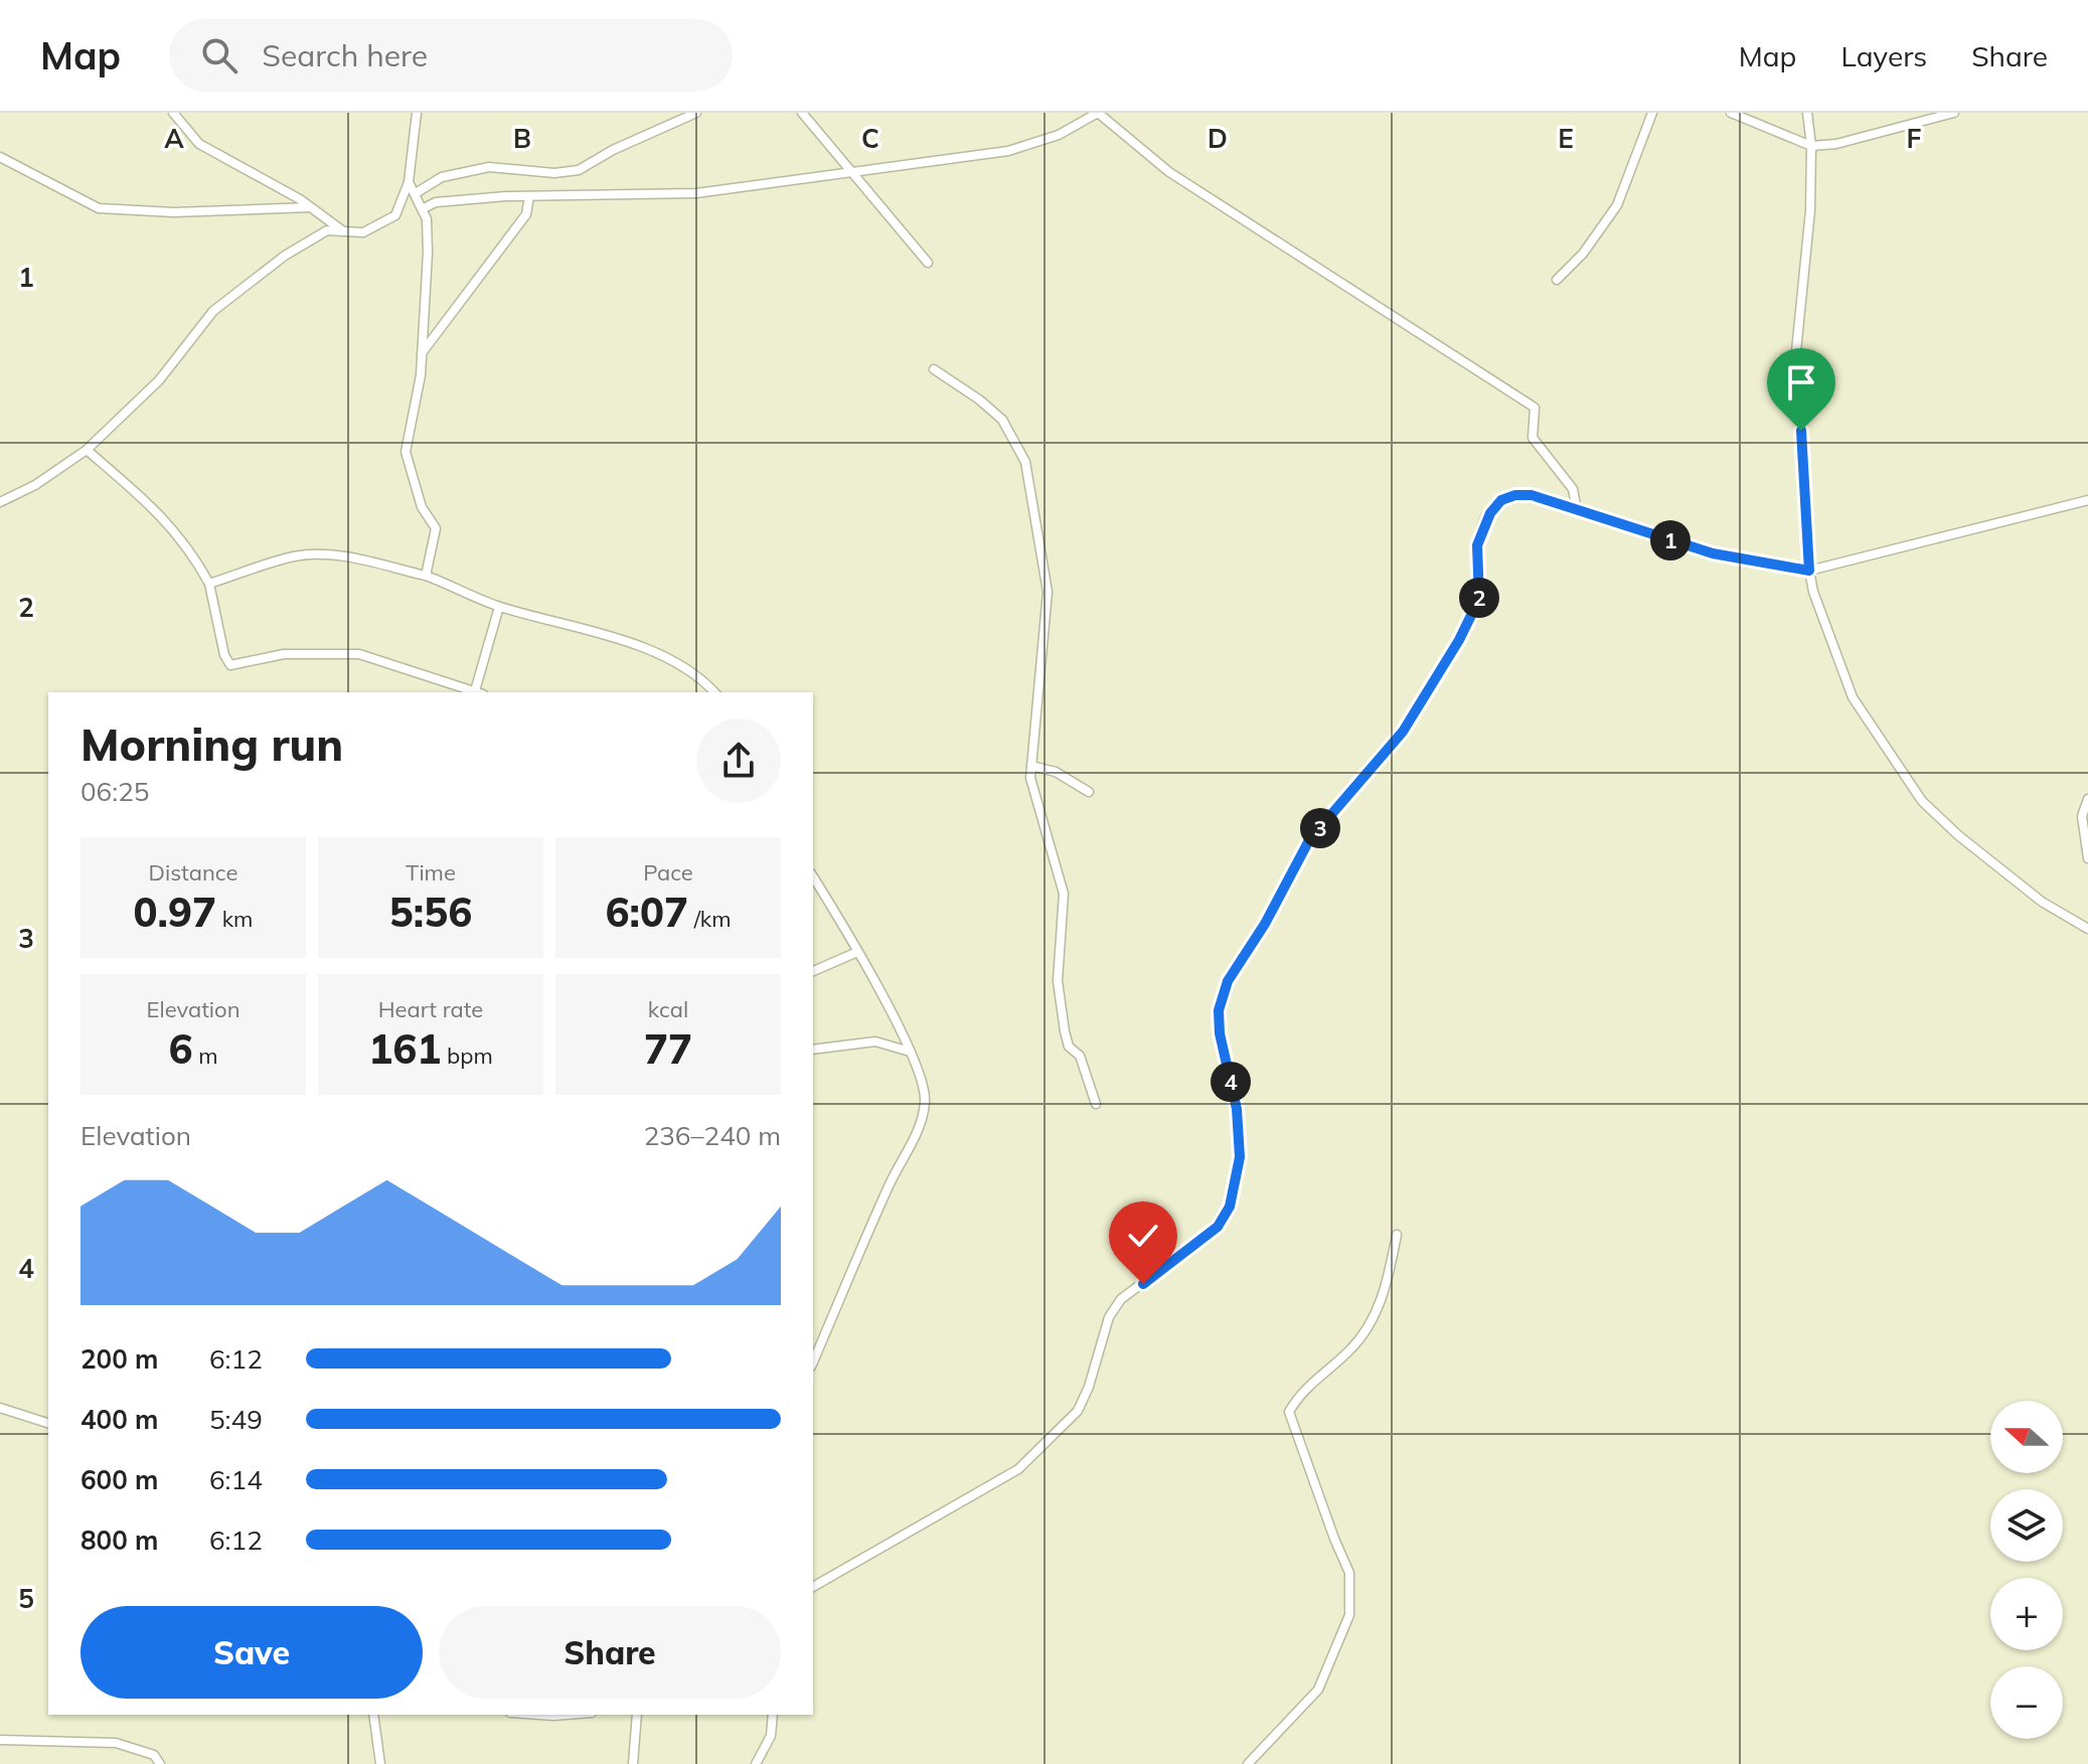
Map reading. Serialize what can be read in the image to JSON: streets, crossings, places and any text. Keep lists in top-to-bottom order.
{
  "north": "left",
  "page": {
    "header": "Map",
    "search": "Search here",
    "nav": ["Map", "Layers", "Share"],
    "pins": [
      "1",
      "2",
      "3",
      "4"
    ],
    "heading": ["Morning run", "06:25"],
    "stats": [
      ["Distance", "0.97 km"],
      ["Time", "5:56"],
      ["Pace", "6:07 /km"],
      ["Elevation", "6 m"],
      ["Heart rate", "161 bpm"],
      ["kcal", "77"]
    ],
    "chart": ["Elevation", "236–240 m"],
    "list": [
      {
        "name": "200 m",
        "note": "6:12"
      },
      {
        "name": "400 m",
        "note": "5:49"
      },
      {
        "name": "600 m",
        "note": "6:14"
      },
      {
        "name": "800 m",
        "note": "6:12"
      }
    ],
    "map_buttons": ["+", "−"],
    "buttons": ["Save", "Share"]
  },
  "grid": {
    "columns": [
      "A",
      "B",
      "C",
      "D",
      "E",
      "F"
    ],
    "rows": [
      "1",
      "2",
      "3",
      "4",
      "5"
    ]
  }
}
